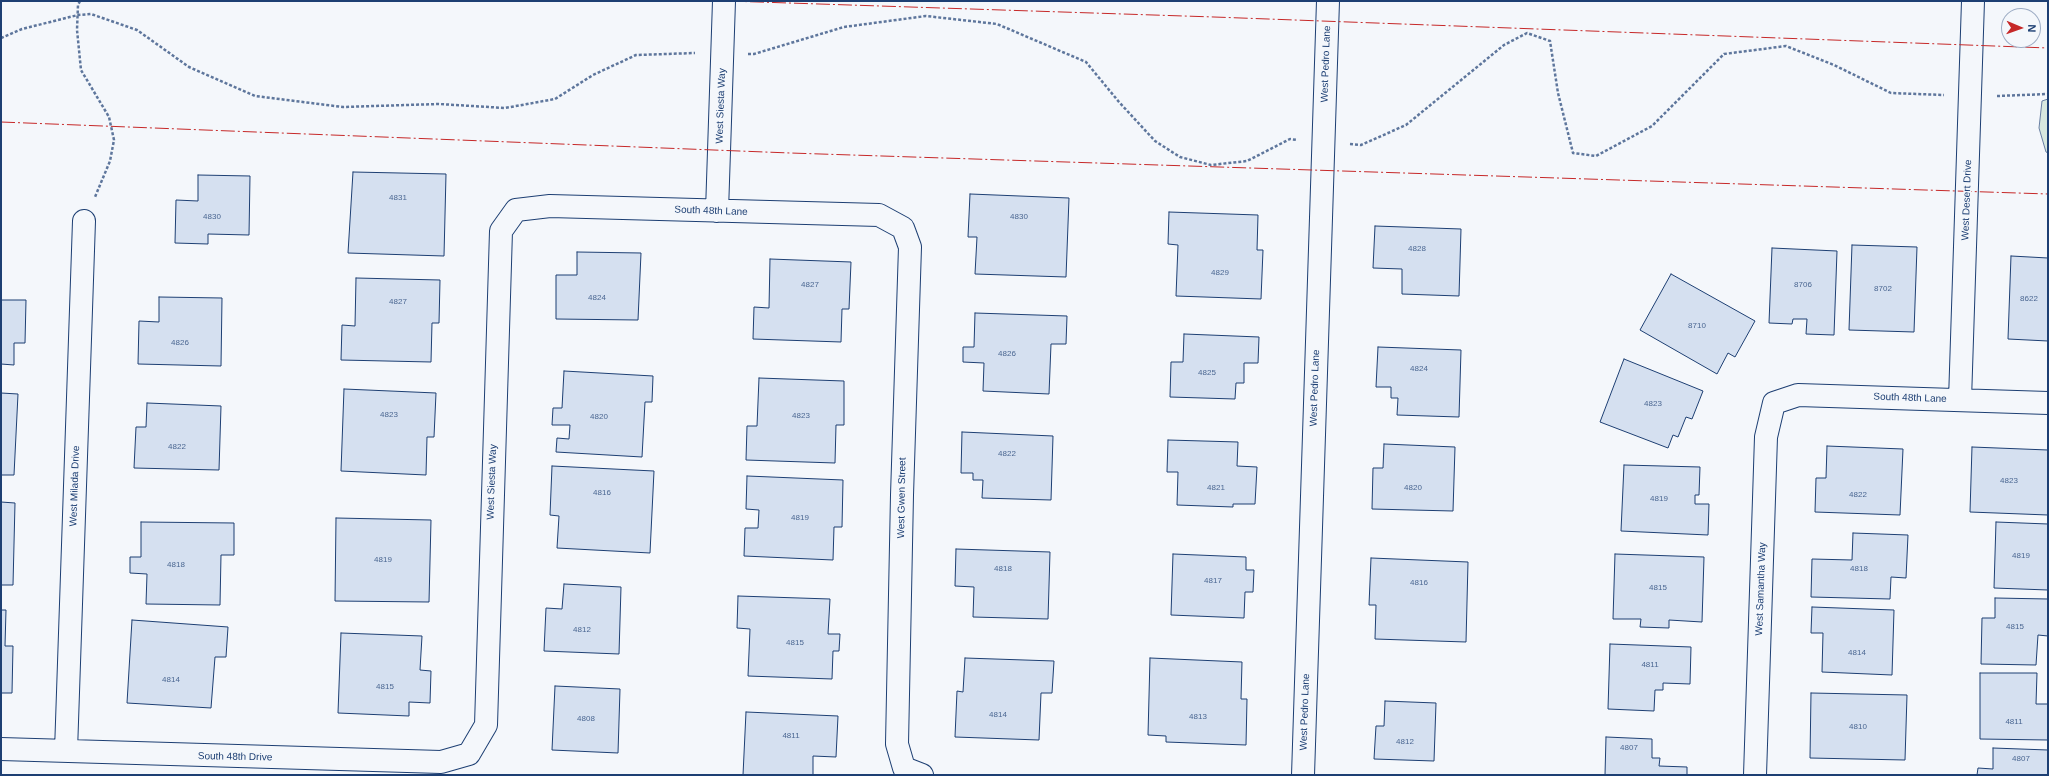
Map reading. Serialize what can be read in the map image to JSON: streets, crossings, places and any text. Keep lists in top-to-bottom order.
{
  "streets": {
    "street": [
      "West Pedro Lane",
      "West Siesta Way",
      "West Desert Drive",
      "South 48th Lane",
      "West Milada Drive",
      "West Gwen Street",
      "West Samantha Way",
      "South 48th Drive"
    ]
  },
  "crossings": [
    ["West Siesta Way", "South 48th Lane"],
    ["West Siesta Way", "South 48th Drive"],
    ["West Desert Drive", "South 48th Lane"],
    ["South 48th Lane", "West Gwen Street"],
    ["South 48th Lane", "West Samantha Way"],
    ["West Milada Drive", "South 48th Drive"]
  ],
  "house_numbers": [
    "4831",
    "4830",
    "4830",
    "4828",
    "4829",
    "4827",
    "8706",
    "8702",
    "4824",
    "8622",
    "4827",
    "8710",
    "4826",
    "4826",
    "4824",
    "4825",
    "4823",
    "4823",
    "4823",
    "4820",
    "4822",
    "4822",
    "4823",
    "4821",
    "4820",
    "4816",
    "4822",
    "4819",
    "4819",
    "4819",
    "4819",
    "4818",
    "4818",
    "4818",
    "4817",
    "4816",
    "4815",
    "4815",
    "4812",
    "4815",
    "4814",
    "4811",
    "4814",
    "4815",
    "4814",
    "4813",
    "4808",
    "4811",
    "4810",
    "4811",
    "4812",
    "4807",
    "4807"
  ],
  "north": "right"
}
